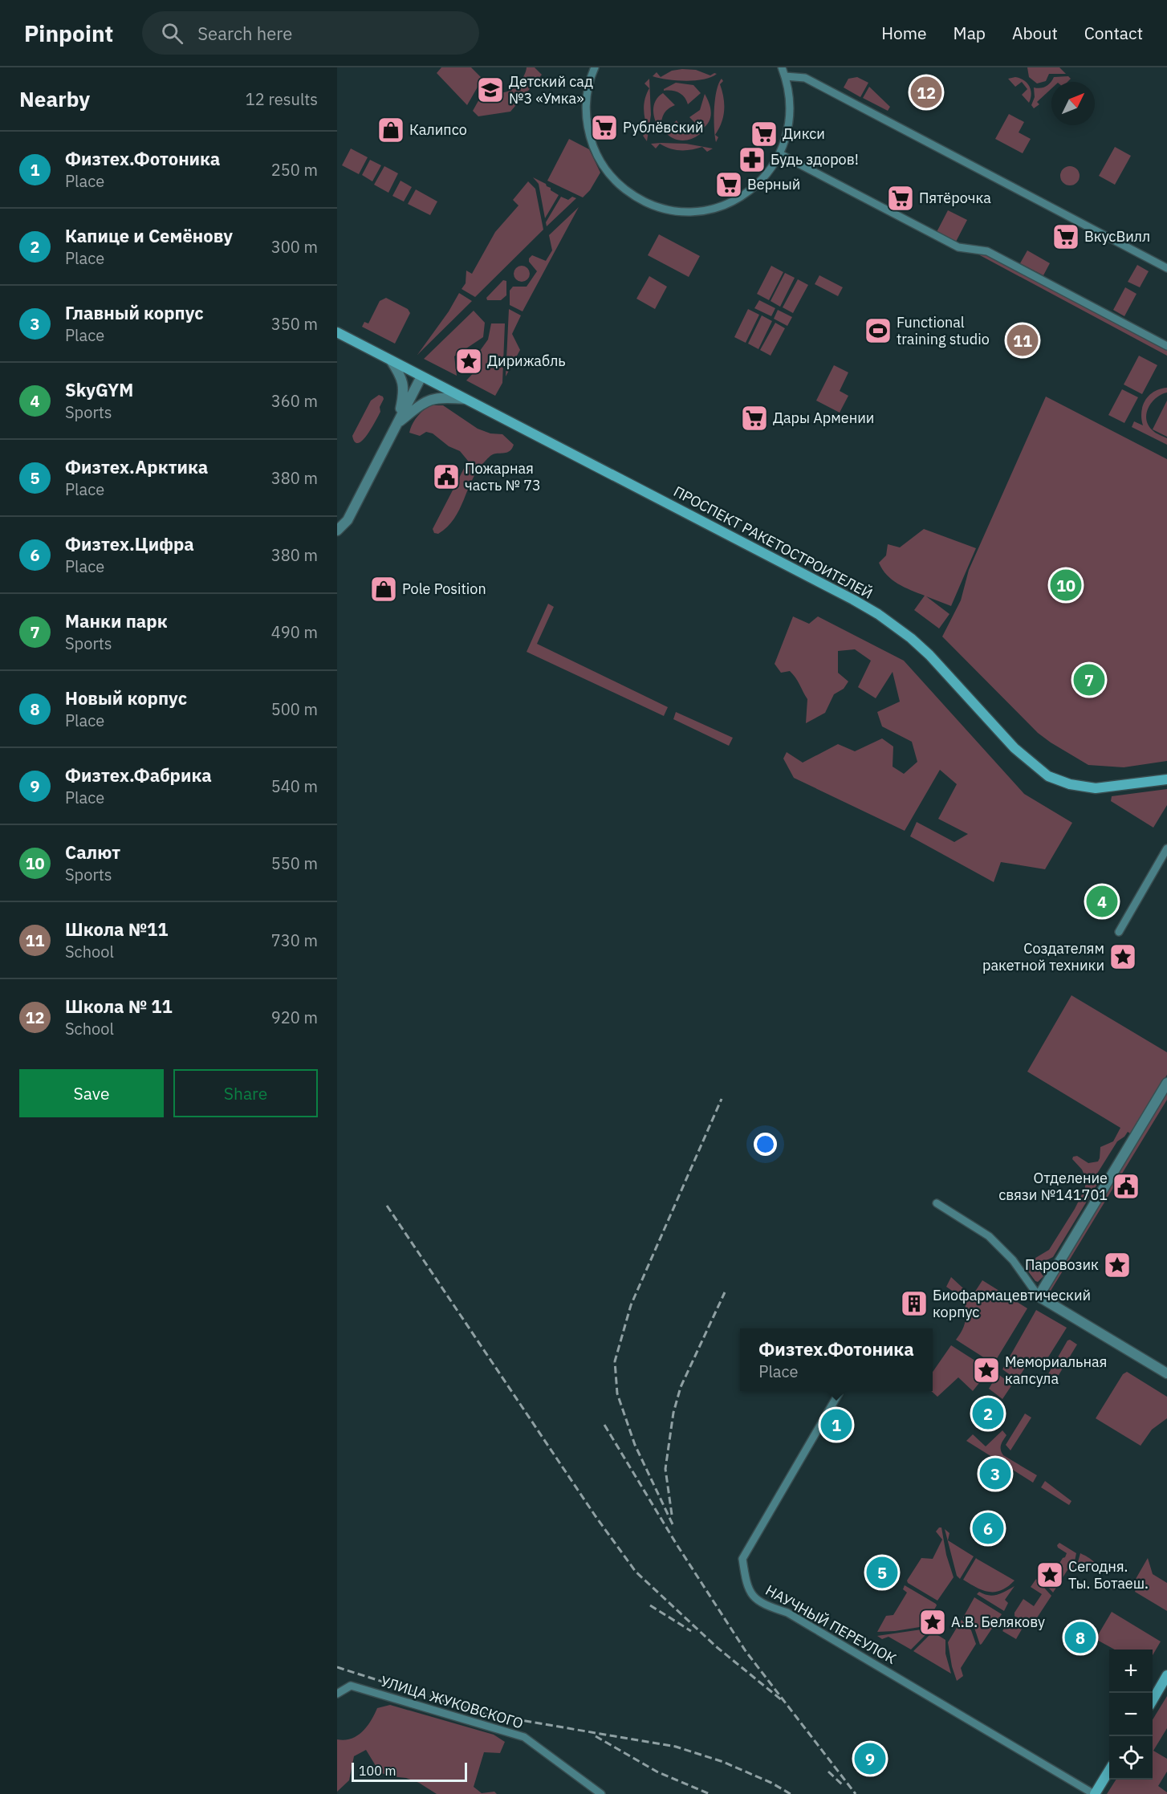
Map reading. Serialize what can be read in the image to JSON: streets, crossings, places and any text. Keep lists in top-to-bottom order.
{
  "streets": {
    "main road": ["ПРОСПЕКТ РАКЕТОСТРОИТЕЛЕЙ"],
    "street": ["НАУЧНЫЙ ПЕРЕУЛОК", "УЛИЦА ЖУКОВСКОГО"]
  },
  "places": {
    "school or university": ["Детский сад №3 «Умка»"],
    "supermarket": [
      "Рублёвский",
      "Дикси",
      "Верный",
      "Пятёрочка",
      "ВкусВилл",
      "Дары Армении"
    ],
    "shop": ["Калипсо", "Pole Position"],
    "pharmacy": ["Будь здоров!"],
    "sports": ["Functional training studio"],
    "place": [
      "Дирижабль",
      "Создателям ракетной техники",
      "Паровозик",
      "Мемориальная капсула",
      "Сегодня. Ты. Ботаеш.",
      "А.В. Белякову"
    ],
    "public building": ["Пожарная часть № 73", "Отделение связи №141701"],
    "building": ["Биофармацевтический корпус"]
  },
  "scale_bar": "100 m",
  "north": "top right",
  "page": {
    "header": "Pinpoint",
    "search": "Search here",
    "nav": [
      "Home",
      "Map",
      "About",
      "Contact"
    ],
    "heading": ["Nearby", "12 results"],
    "pins": [
      "12",
      "11",
      "10",
      "7",
      "4",
      "2",
      "1",
      "3",
      "6",
      "5",
      "8",
      "9"
    ],
    "list": [
      {
        "mark": "1",
        "name": "Физтех.Фотоника",
        "note": "Place",
        "value": "250 m"
      },
      {
        "mark": "2",
        "name": "Капице и Семёнову",
        "note": "Place",
        "value": "300 m"
      },
      {
        "mark": "3",
        "name": "Главный корпус",
        "note": "Place",
        "value": "350 m"
      },
      {
        "mark": "4",
        "name": "SkyGYM",
        "note": "Sports",
        "value": "360 m"
      },
      {
        "mark": "5",
        "name": "Физтех.Арктика",
        "note": "Place",
        "value": "380 m"
      },
      {
        "mark": "6",
        "name": "Физтех.Цифра",
        "note": "Place",
        "value": "380 m"
      },
      {
        "mark": "7",
        "name": "Манки парк",
        "note": "Sports",
        "value": "490 m"
      },
      {
        "mark": "8",
        "name": "Новый корпус",
        "note": "Place",
        "value": "500 m"
      },
      {
        "mark": "9",
        "name": "Физтех.Фабрика",
        "note": "Place",
        "value": "540 m"
      },
      {
        "mark": "10",
        "name": "Салют",
        "note": "Sports",
        "value": "550 m"
      },
      {
        "mark": "11",
        "name": "Школа №11",
        "note": "School",
        "value": "730 m"
      },
      {
        "mark": "12",
        "name": "Школа № 11",
        "note": "School",
        "value": "920 m"
      }
    ],
    "buttons": ["Save", "Share"],
    "popup": ["Физтех.Фотоника", "Place"],
    "map_buttons": ["+", "−"],
    "scale": "100 m"
  }
}
